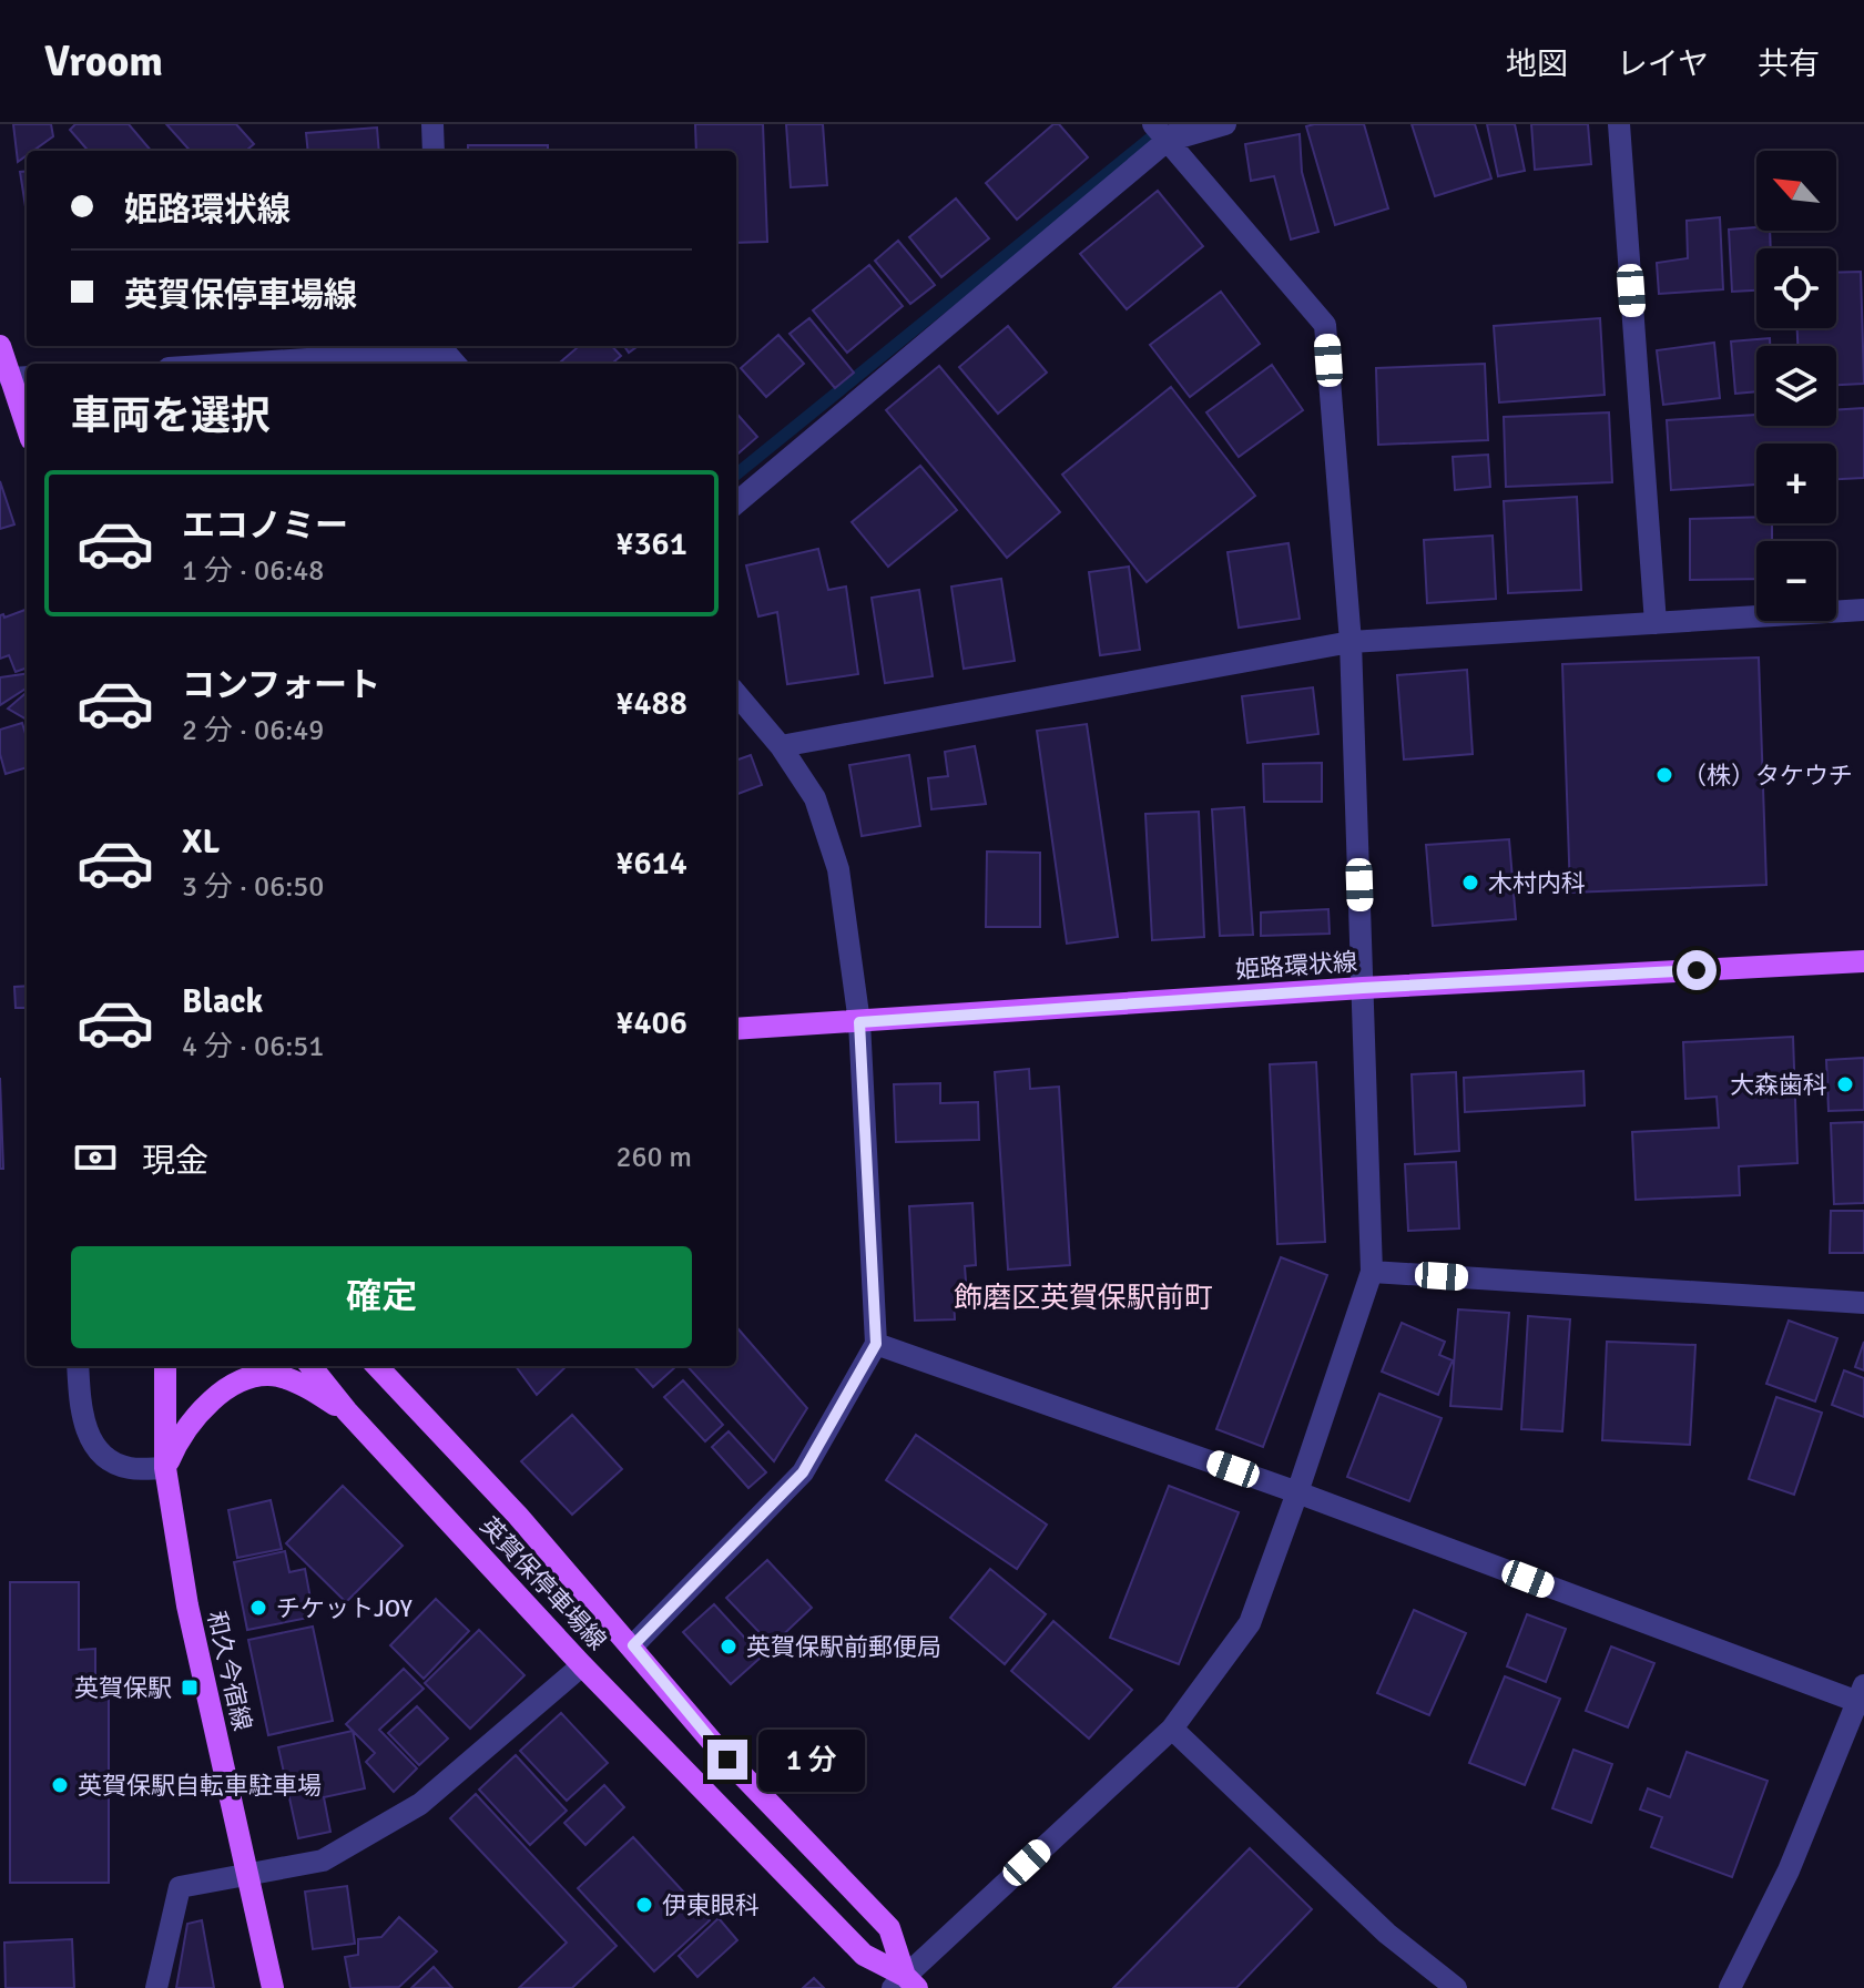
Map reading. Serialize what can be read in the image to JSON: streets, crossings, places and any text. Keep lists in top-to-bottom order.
{
  "streets": {
    "main road": ["姫路環状線", "英賀保停車場線", "和久今宿線"]
  },
  "districts": ["飾磨区英賀保駅前町"],
  "places": {
    "other": [
      "（株）タケウチ",
      "木村内科",
      "大森歯科",
      "チケットJOY",
      "英賀保駅前郵便局",
      "英賀保駅自転車駐車場",
      "伊東眼科"
    ],
    "transit": ["英賀保駅"]
  },
  "north": "top left",
  "page": {
    "header": "Vroom",
    "nav": ["地図", "レイヤ", "共有"],
    "map_buttons": ["+", "−"],
    "banner": ["姫路環状線", "英賀保停車場線"],
    "heading": "車両を選択",
    "list": [
      {
        "name": "エコノミー",
        "note": "1 分 · 06:48",
        "value": "¥361"
      },
      {
        "name": "コンフォート",
        "note": "2 分 · 06:49",
        "value": "¥488"
      },
      {
        "name": "XL",
        "note": "3 分 · 06:50",
        "value": "¥614"
      },
      {
        "name": "Black",
        "note": "4 分 · 06:51",
        "value": "¥406"
      }
    ],
    "pay": ["現金", "260 m"],
    "buttons": "確定",
    "bubble": "1 分"
  }
}
